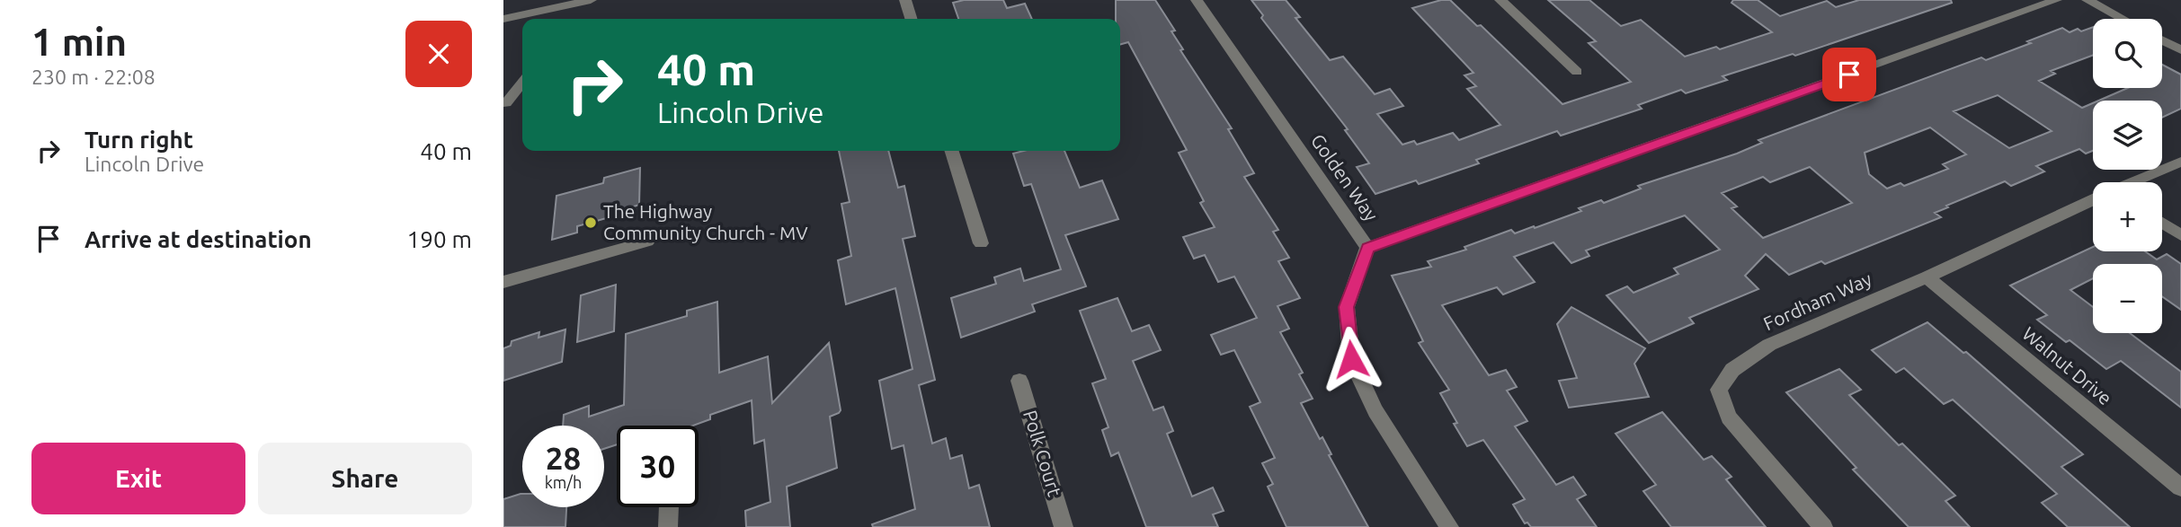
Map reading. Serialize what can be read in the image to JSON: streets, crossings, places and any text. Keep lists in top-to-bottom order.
{
  "streets": {
    "street": [
      "Golden Way",
      "Fordham Way",
      "Walnut Drive",
      "Polk Court"
    ]
  },
  "crossings": [
    ["Fordham Way", "Walnut Drive"]
  ],
  "places": ["The Highway Community Church - MV"],
  "page": {
    "heading": ["1 min", "230 m · 22:08"],
    "map_buttons": ["+", "−"],
    "turn": ["40 m", "Lincoln Drive"],
    "list": [
      {
        "name": "Turn right",
        "note": "Lincoln Drive",
        "value": "40 m"
      },
      {
        "name": "Arrive at destination",
        "value": "190 m"
      }
    ],
    "speed": "28 km/h",
    "limit": "30",
    "buttons": ["Exit", "Share"]
  }
}
